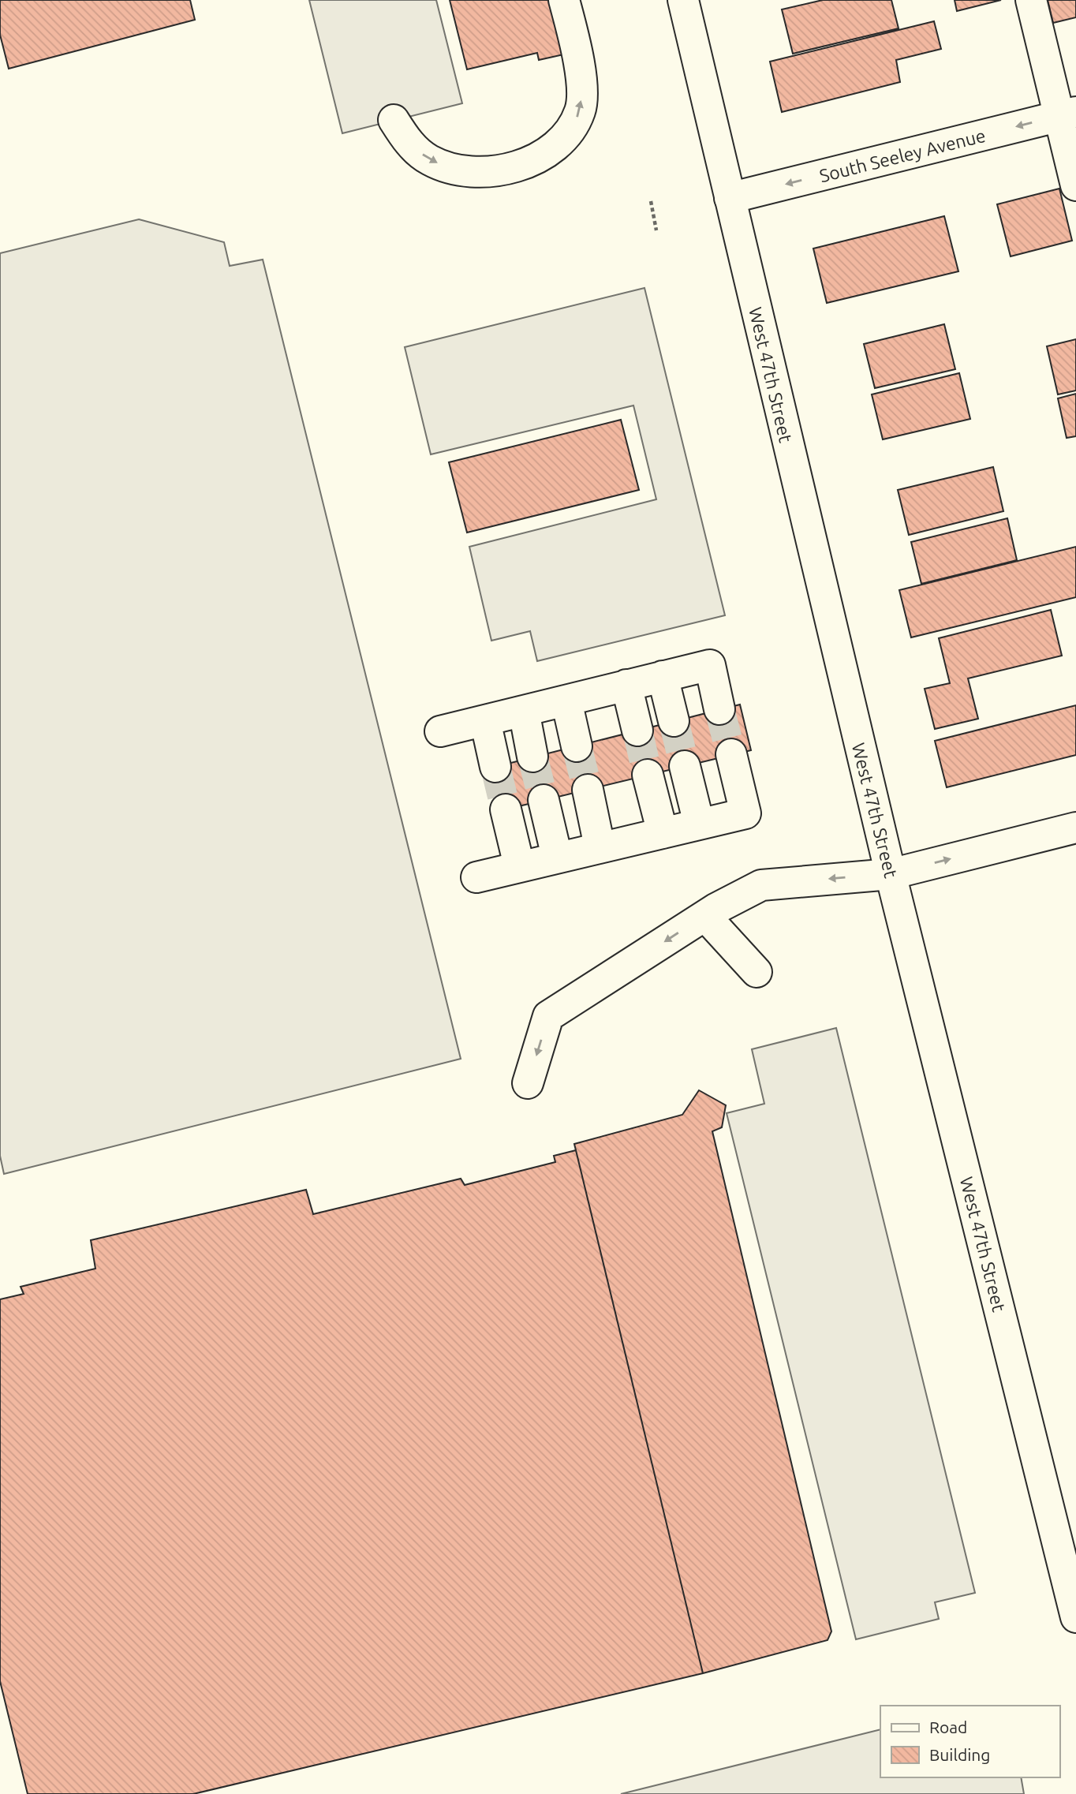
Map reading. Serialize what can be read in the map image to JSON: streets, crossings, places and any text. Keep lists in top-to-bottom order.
{
  "streets": {
    "main road": ["South Seeley Avenue", "West 47th Street"]
  },
  "crossings": [
    ["South Seeley Avenue", "West 47th Street"]
  ],
  "one_way": ["South Seeley Avenue"],
  "legend": ["Road", "Building"]
}
